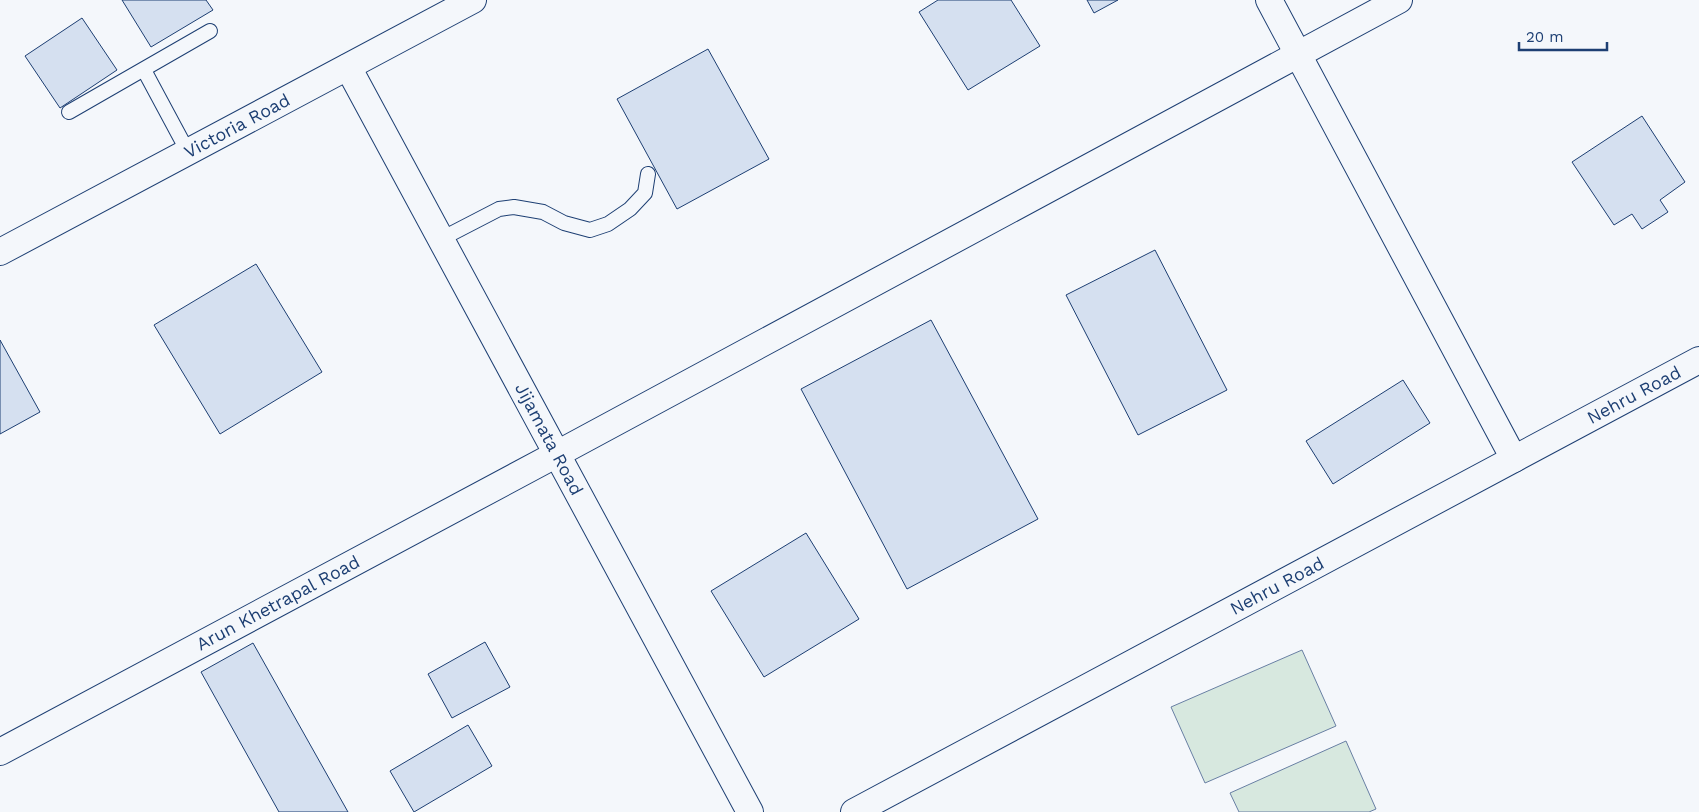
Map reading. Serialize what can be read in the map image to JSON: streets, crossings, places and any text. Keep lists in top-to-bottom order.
{
  "streets": {
    "street": [
      "Victoria Road",
      "Nehru Road",
      "Jijamata Road",
      "Arun Khetrapal Road"
    ]
  },
  "crossings": [
    ["Victoria Road", "Jijamata Road"],
    ["Jijamata Road", "Arun Khetrapal Road"]
  ],
  "scale_bar": "20 m"
}
